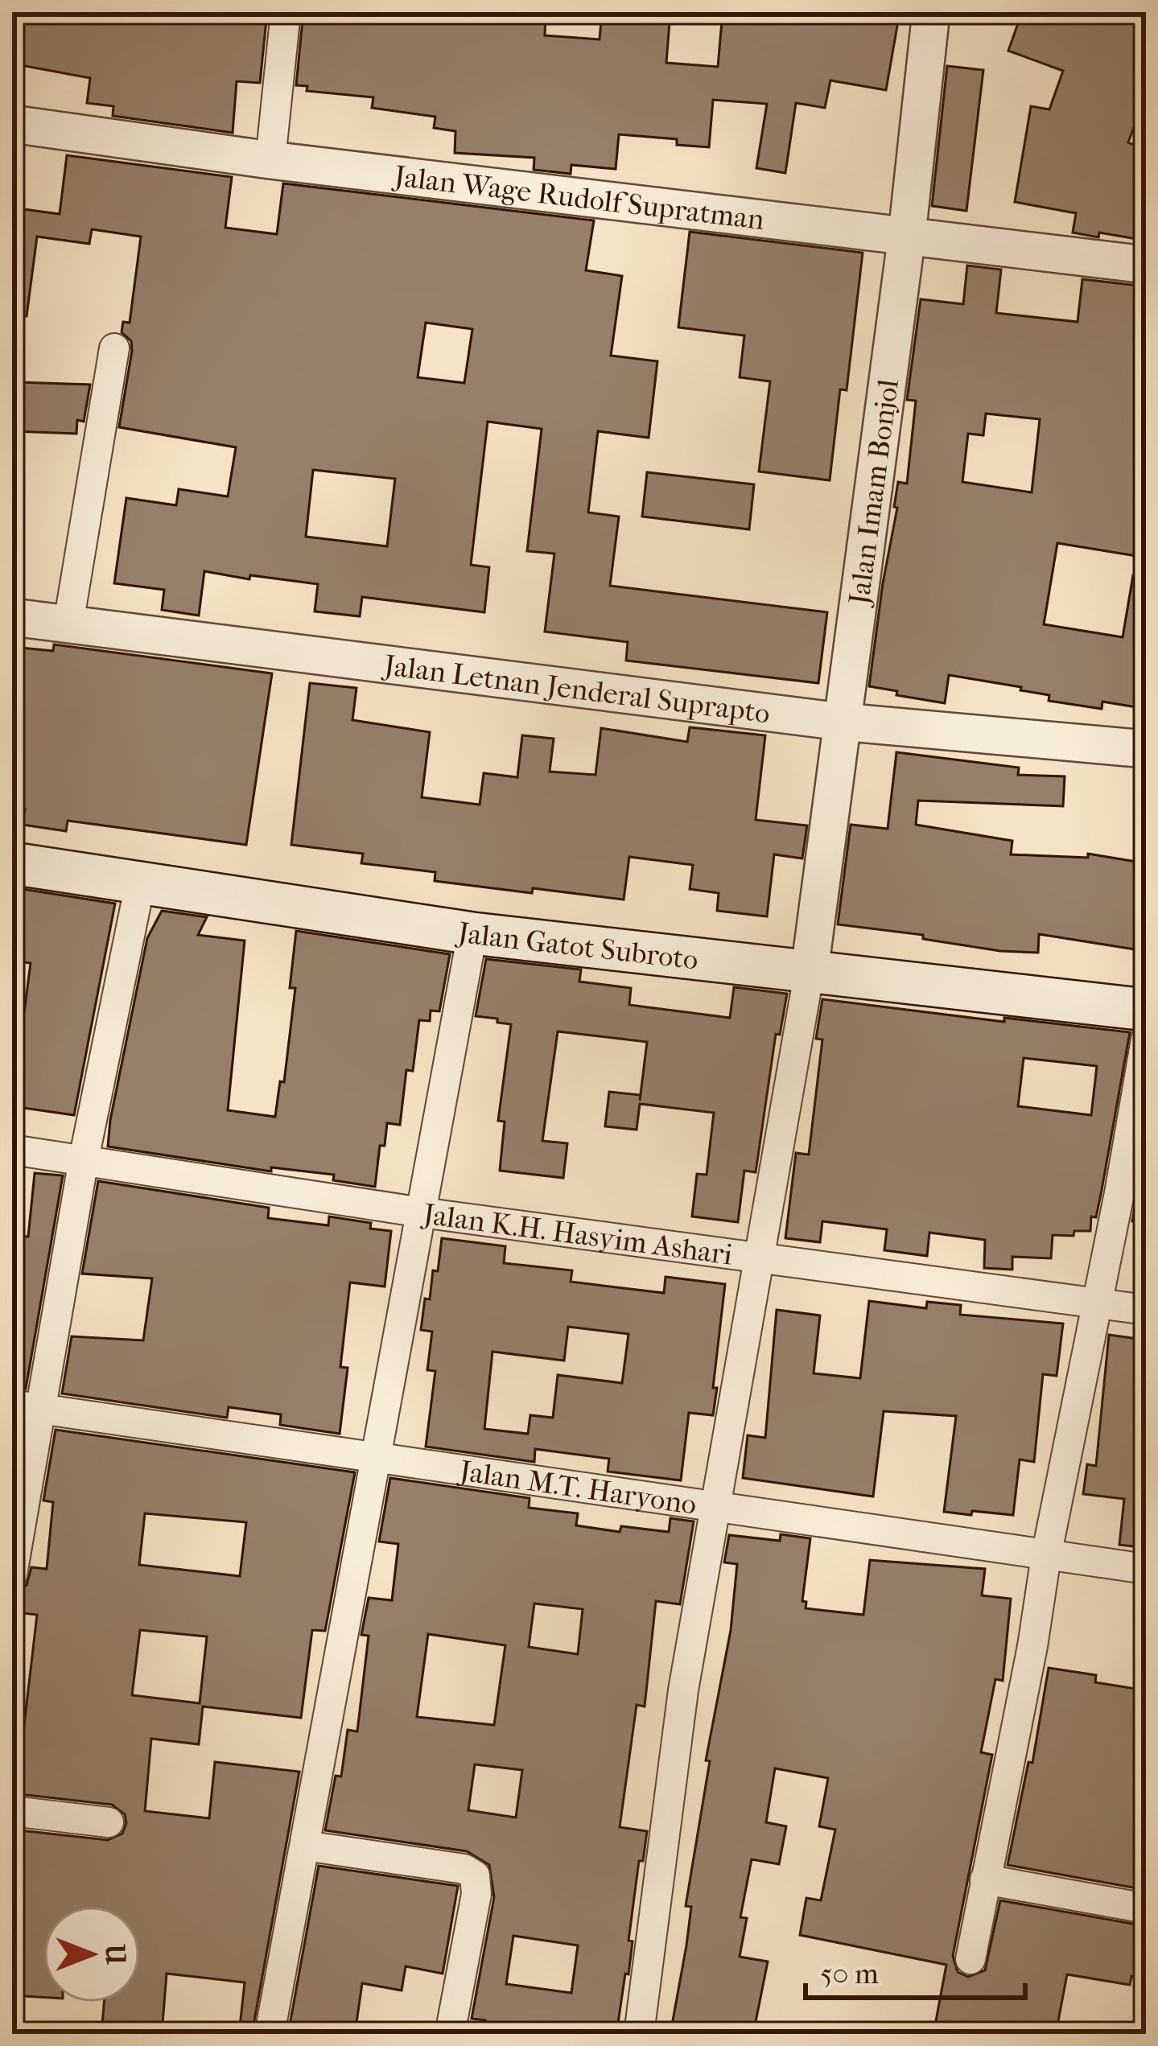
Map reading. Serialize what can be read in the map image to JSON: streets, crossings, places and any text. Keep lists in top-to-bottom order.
{
  "streets": {
    "main road": ["Jalan Gatot Subroto"],
    "street": [
      "Jalan Wage Rudolf Supratman",
      "Jalan Imam Bonjol",
      "Jalan Letnan Jenderal Suprapto",
      "Jalan K.H. Hasyim Ashari",
      "Jalan M.T. Haryono"
    ]
  },
  "crossings": [
    ["Jalan Wage Rudolf Supratman", "Jalan Imam Bonjol"],
    ["Jalan Imam Bonjol", "Jalan Letnan Jenderal Suprapto"],
    ["Jalan Imam Bonjol", "Jalan Gatot Subroto"]
  ],
  "scale_bar": "50 m",
  "north": "right"
}
